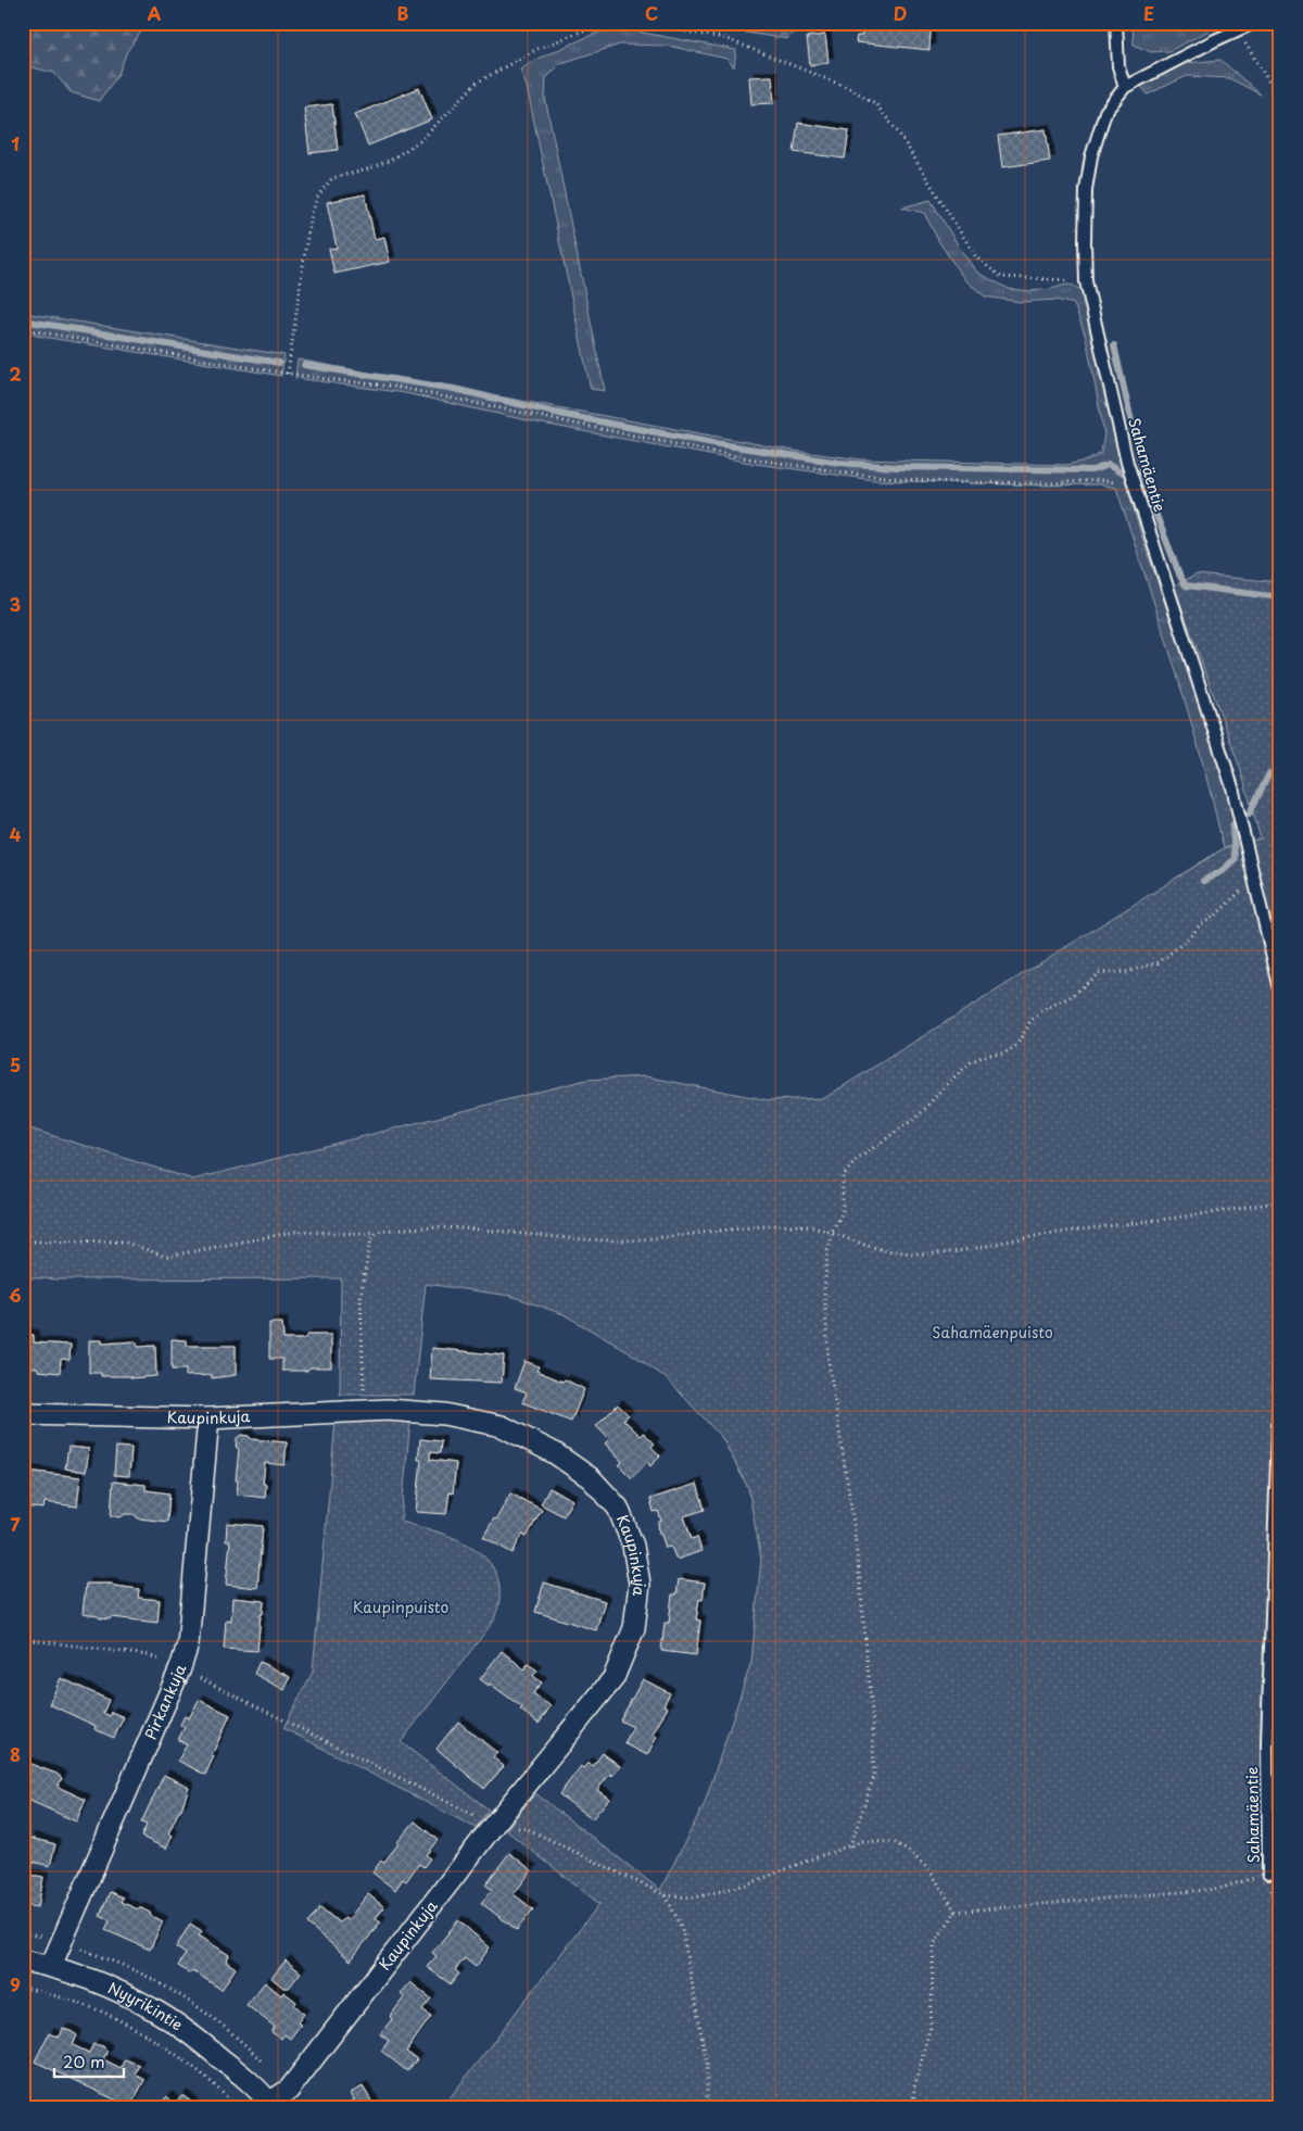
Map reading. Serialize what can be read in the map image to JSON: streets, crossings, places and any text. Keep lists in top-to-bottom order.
{
  "streets": {
    "street": ["Kaupinkuja", "Pirkankuja", "Nyyrikintie"],
    "lane": ["Sahamäentie"]
  },
  "crossings": [
    ["Kaupinkuja", "Pirkankuja"],
    ["Kaupinkuja", "Nyyrikintie"],
    ["Pirkankuja", "Nyyrikintie"]
  ],
  "parks": ["Sahamäenpuisto", "Kaupinpuisto"],
  "scale_bar": "20 m",
  "grid": {
    "columns": [
      "A",
      "B",
      "C",
      "D",
      "E"
    ],
    "rows": [
      "1",
      "2",
      "3",
      "4",
      "5",
      "6",
      "7",
      "8",
      "9"
    ]
  }
}
